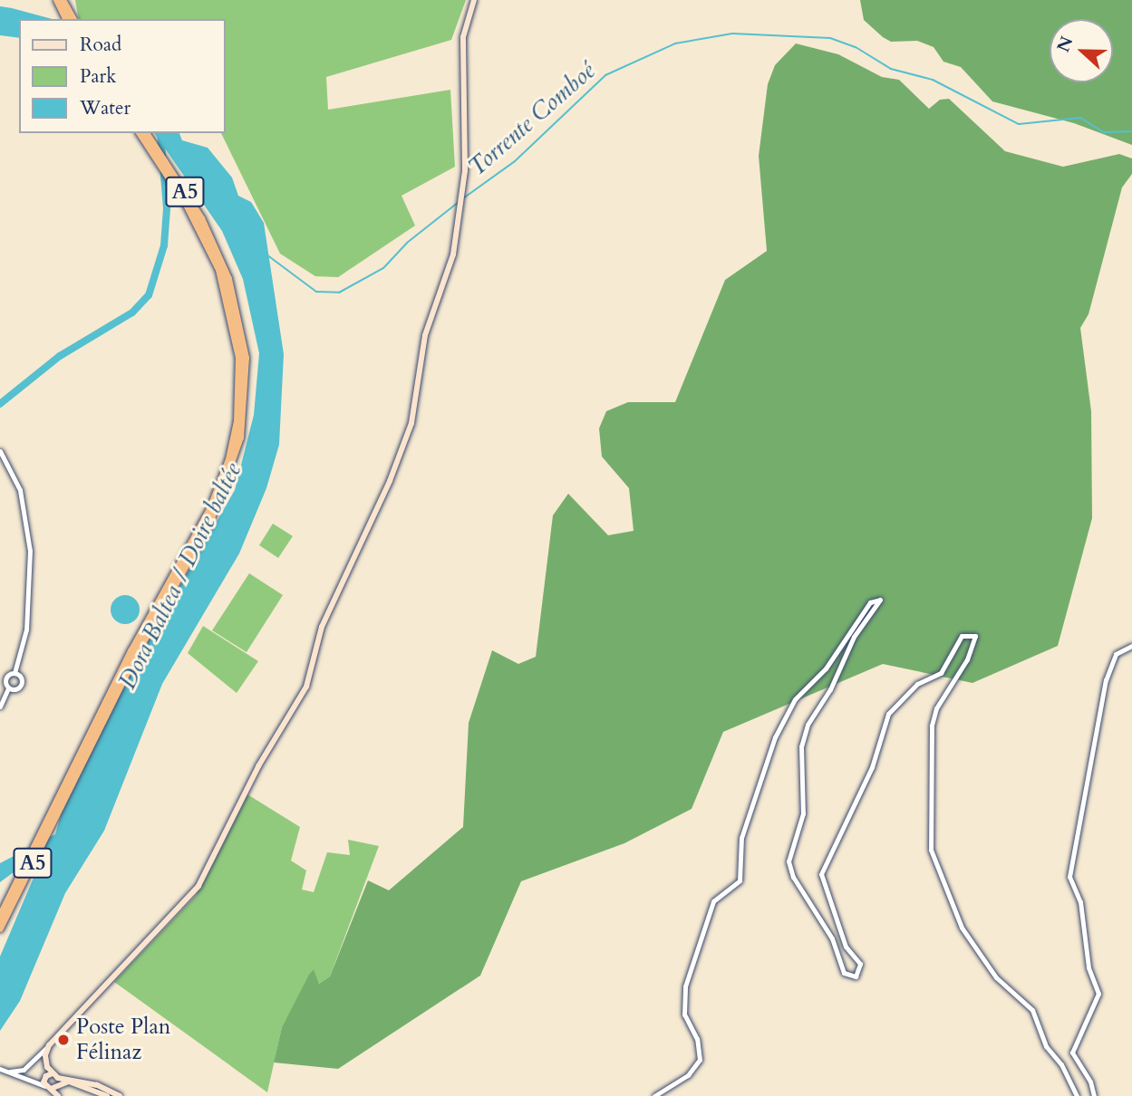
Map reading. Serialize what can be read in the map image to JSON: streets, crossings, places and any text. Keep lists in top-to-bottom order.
{
  "streets": {
    "highway": ["A5"]
  },
  "water": ["Torrente Comboé", "Dora Baltea / Doire baltée"],
  "places": ["Poste Plan Félinaz"],
  "legend": ["Road", "Park", "Water"],
  "north": "left"
}
